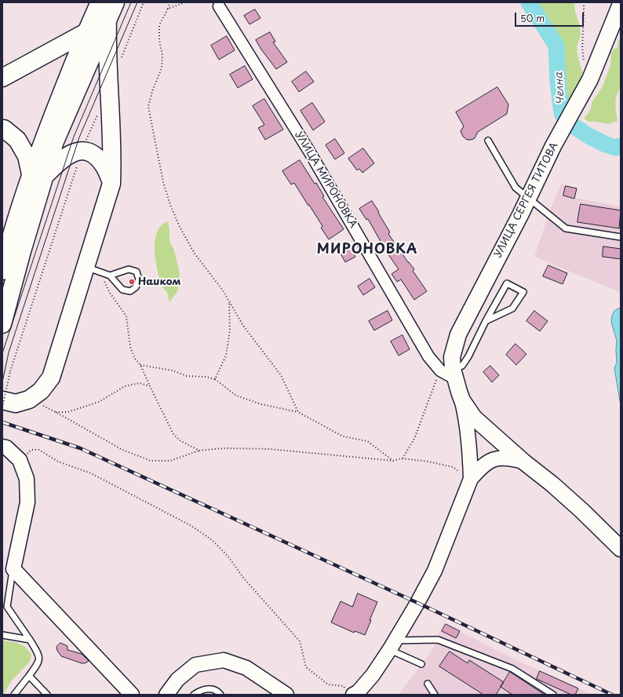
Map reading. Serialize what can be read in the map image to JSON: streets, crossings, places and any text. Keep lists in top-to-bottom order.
{
  "streets": {
    "main road": ["УЛИЦА СЕРГЕЯ ТИТОВА"],
    "street": ["УЛИЦА МИРОНОВКА"]
  },
  "crossings": [
    ["УЛИЦА МИРОНОВКА", "УЛИЦА СЕРГЕЯ ТИТОВА"]
  ],
  "districts": ["МИРОНОВКА"],
  "water": ["Челна"],
  "places": ["Наиком"],
  "scale_bar": "50 m"
}
